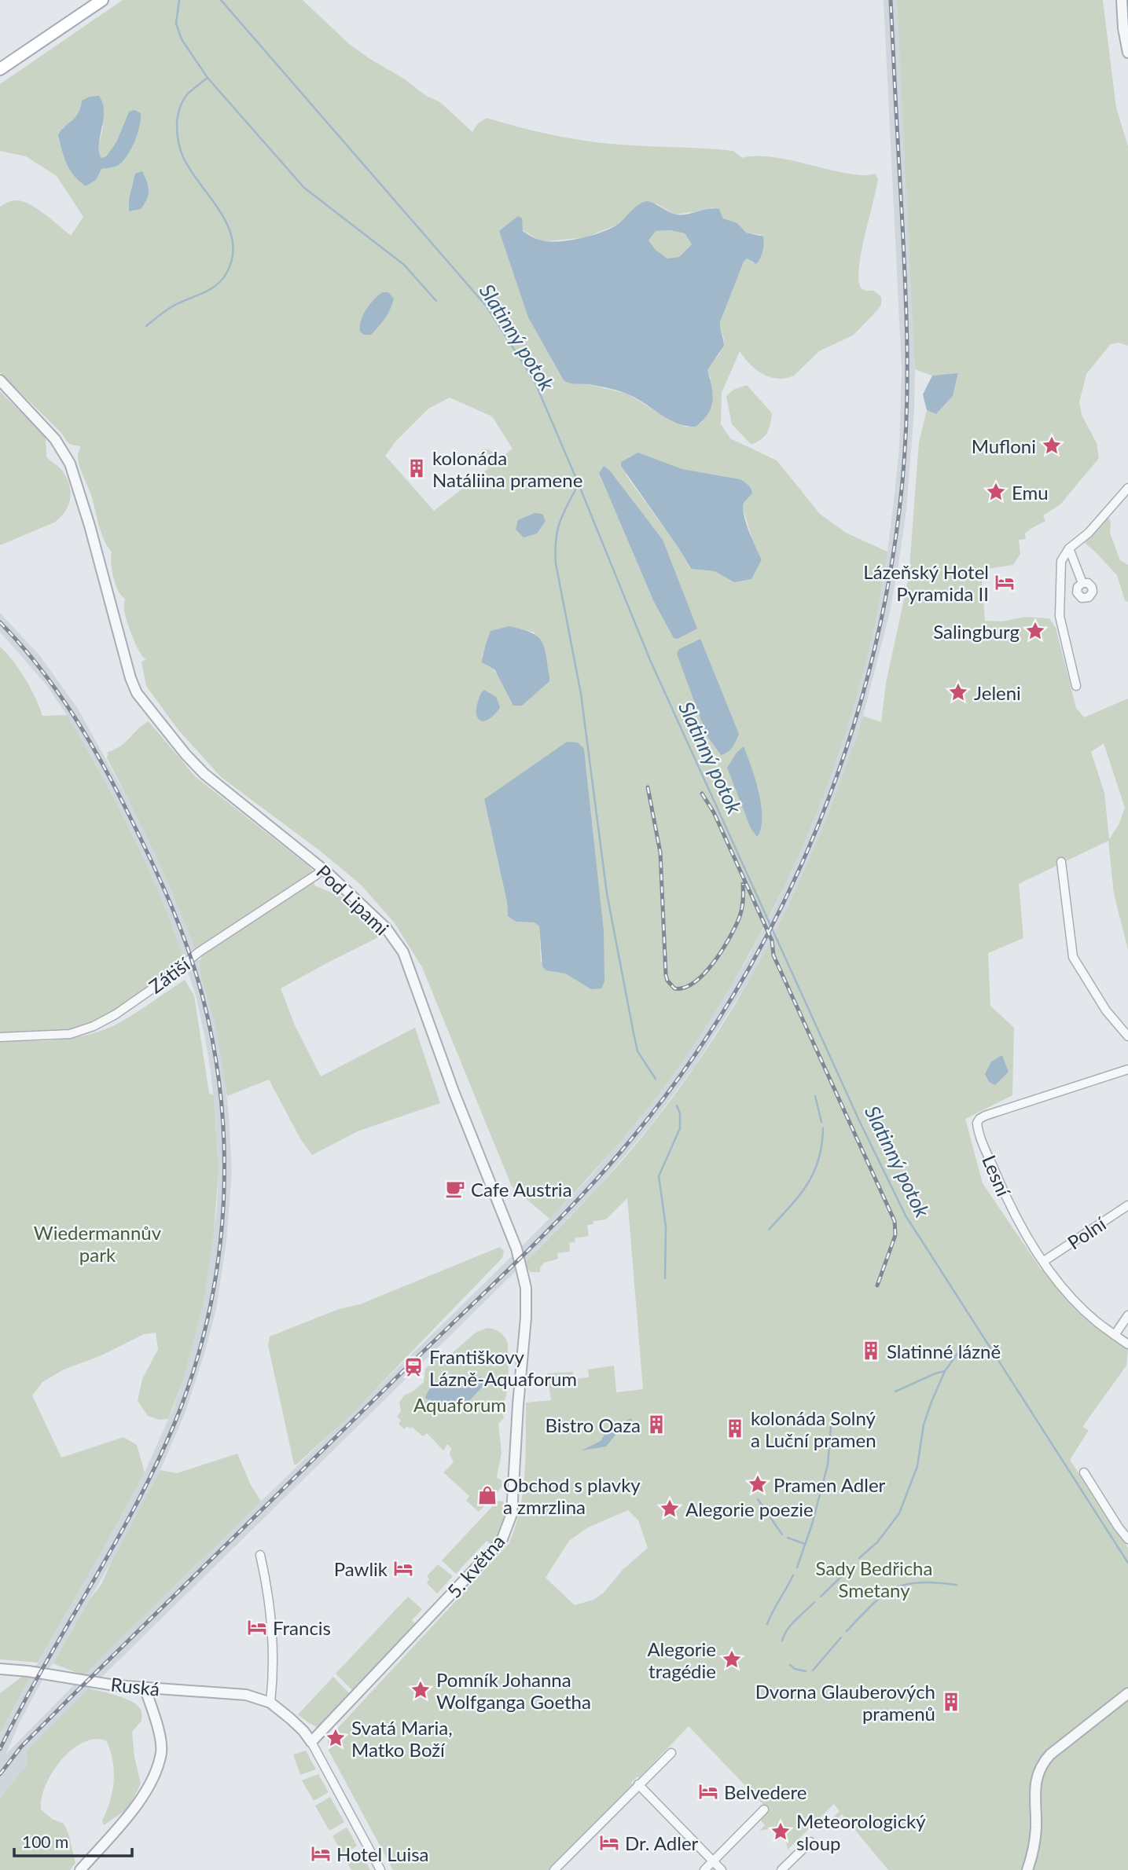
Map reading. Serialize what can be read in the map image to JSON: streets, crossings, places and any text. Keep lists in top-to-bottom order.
{
  "streets": {
    "street": [
      "Pod Lipami",
      "Zátiší",
      "Lesní",
      "Polní",
      "5. května",
      "Ruská"
    ]
  },
  "crossings": [
    ["Pod Lipami", "Zátiší"],
    ["Pod Lipami", "5. května"],
    ["Lesní", "Polní"],
    ["5. května", "Ruská"]
  ],
  "water": ["Slatinný potok"],
  "parks": ["Wiedermannův park", "Aquaforum", "Sady Bedřicha Smetany"],
  "places": {
    "place": [
      "Mufloni",
      "Emu",
      "Salingburg",
      "Jeleni",
      "Pramen Adler",
      "Alegorie poezie",
      "Alegorie tragédie",
      "Pomník Johanna Wolfganga Goetha",
      "Svatá Maria, Matko Boží",
      "Meteorologický sloup"
    ],
    "building": [
      "kolonáda Natáliina pramene",
      "Slatinné lázně",
      "Bistro Oaza",
      "kolonáda Solný a Luční pramen",
      "Dvorna Glauberových pramenů"
    ],
    "hotel": [
      "Lázeňský Hotel Pyramida II",
      "Pawlik",
      "Francis",
      "Belvedere",
      "Dr. Adler",
      "Hotel Luisa"
    ],
    "cafe": ["Cafe Austria"],
    "station": ["Františkovy Lázně-Aquaforum"],
    "shop": ["Obchod s plavky a zmrzlina"]
  },
  "scale_bar": "100 m"
}
